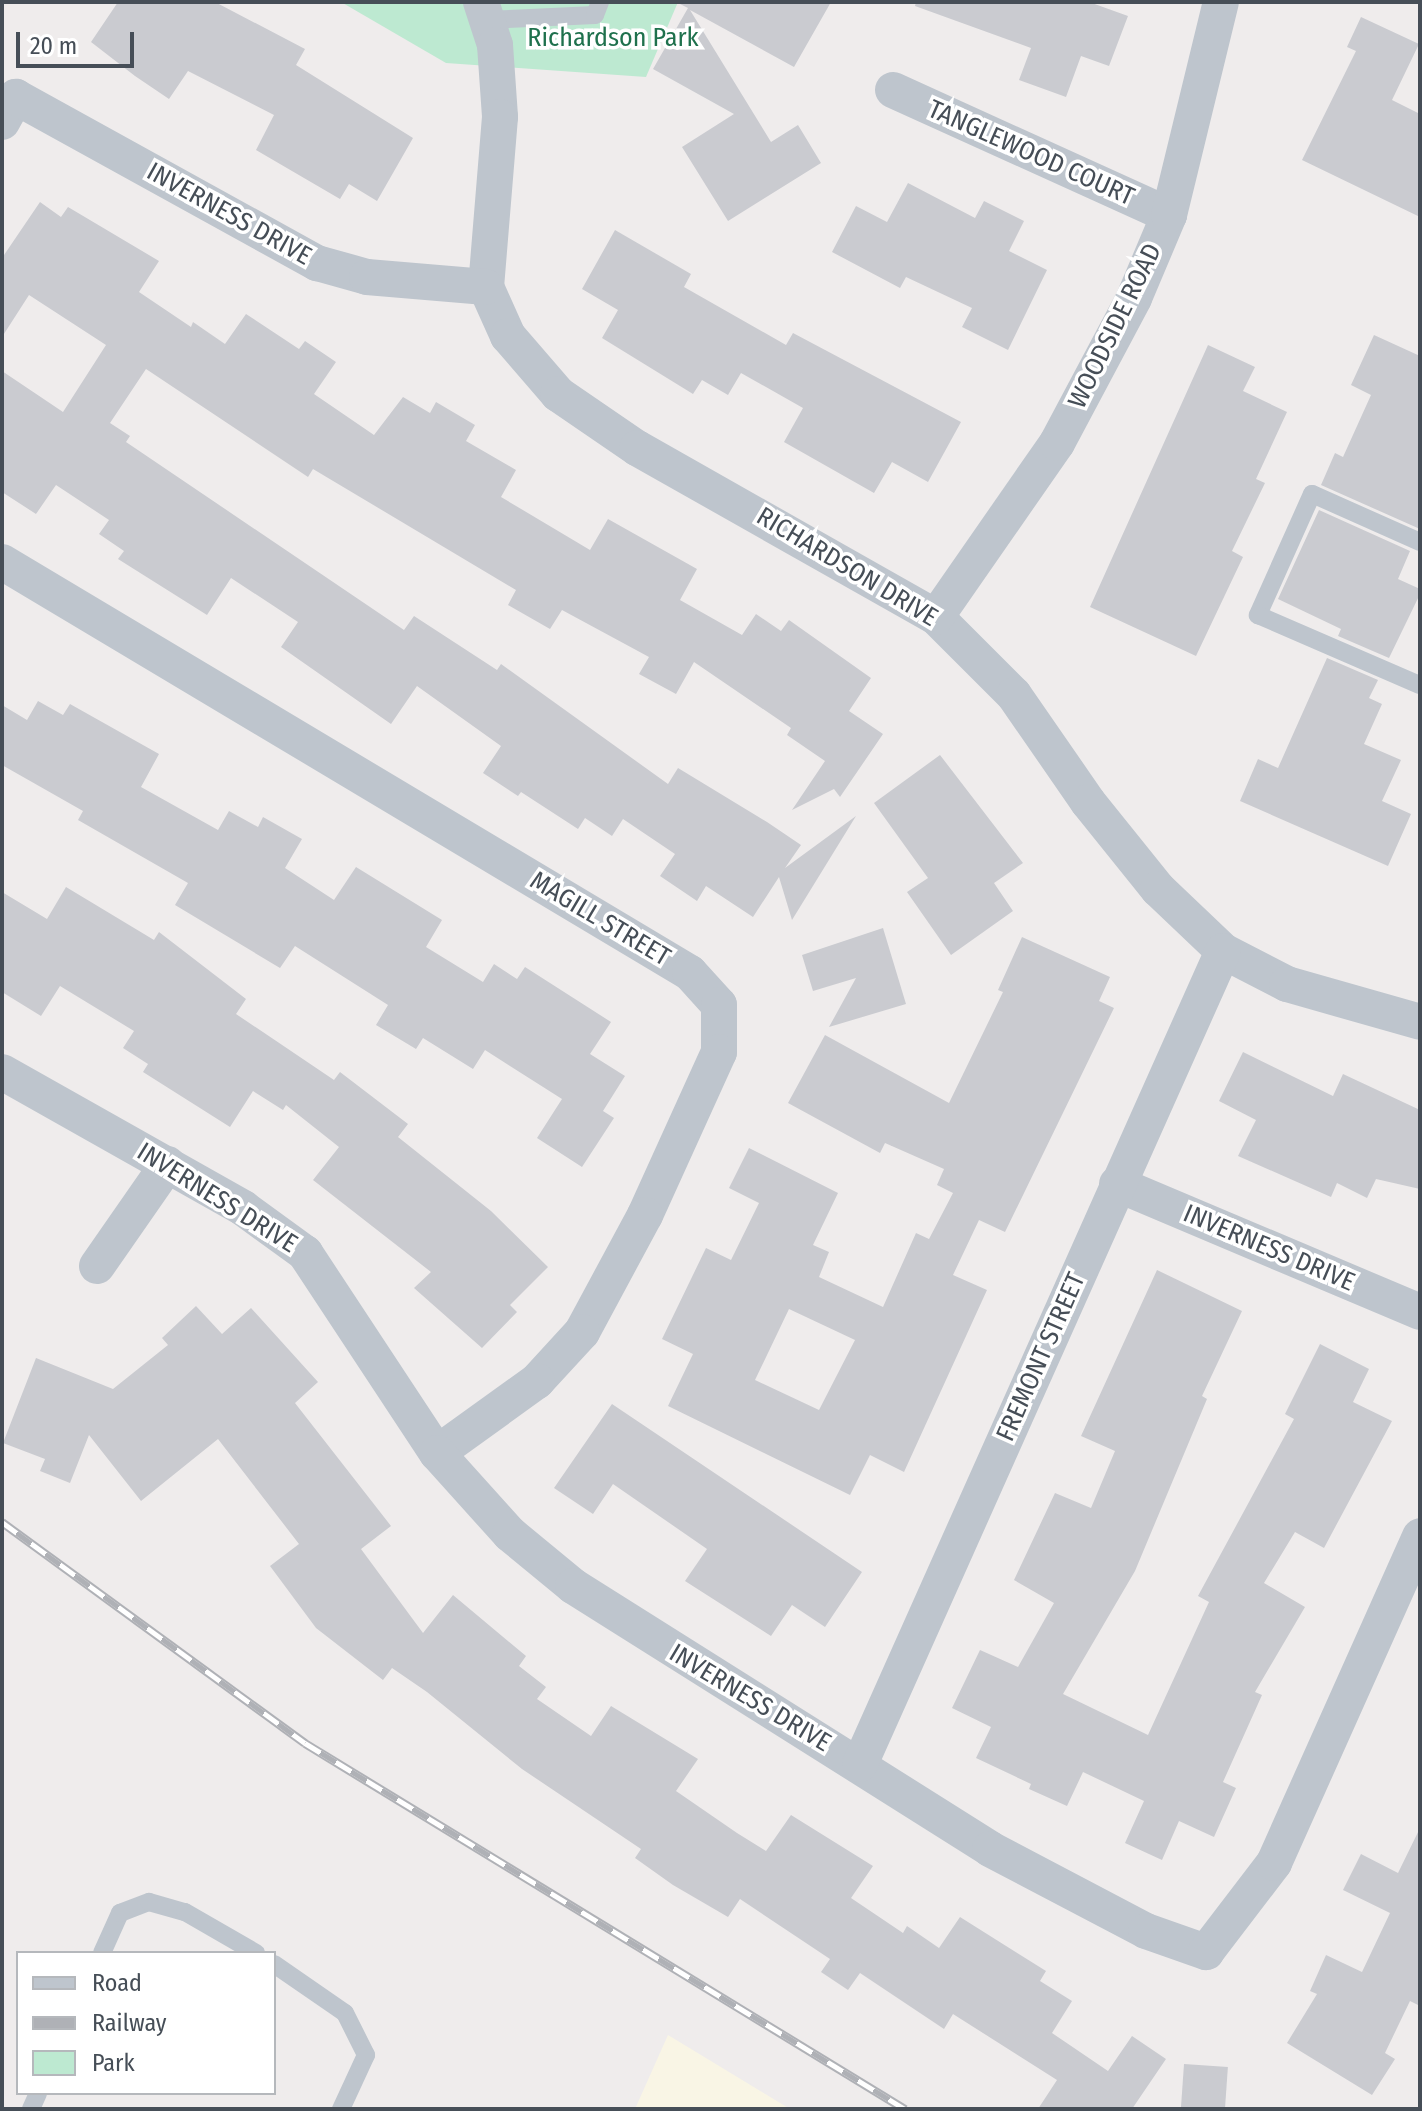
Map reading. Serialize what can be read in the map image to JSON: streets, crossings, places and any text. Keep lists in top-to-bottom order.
{
  "streets": {
    "street": [
      "TANGLEWOOD COURT",
      "INVERNESS DRIVE",
      "WOODSIDE ROAD",
      "RICHARDSON DRIVE",
      "MAGILL STREET",
      "FREMONT STREET"
    ]
  },
  "crossings": [
    ["TANGLEWOOD COURT", "WOODSIDE ROAD"],
    ["INVERNESS DRIVE", "RICHARDSON DRIVE"],
    ["INVERNESS DRIVE", "MAGILL STREET"],
    ["INVERNESS DRIVE", "FREMONT STREET"],
    ["WOODSIDE ROAD", "RICHARDSON DRIVE"],
    ["RICHARDSON DRIVE", "FREMONT STREET"]
  ],
  "parks": ["Richardson Park"],
  "legend": ["Road", "Railway", "Park"],
  "scale_bar": "20 m"
}
